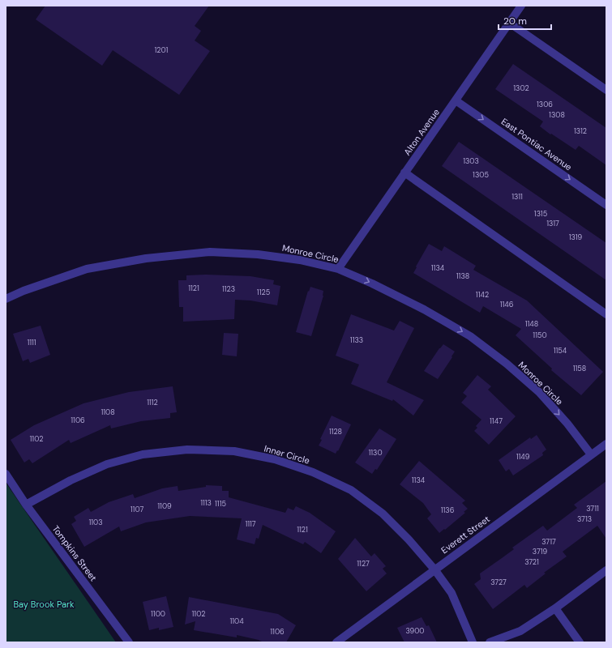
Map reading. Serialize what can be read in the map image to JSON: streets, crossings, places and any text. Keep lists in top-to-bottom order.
{
  "streets": {
    "street": [
      "Alton Avenue",
      "East Pontiac Avenue",
      "Monroe Circle",
      "Inner Circle",
      "Everett Street",
      "Tompkins Street"
    ]
  },
  "crossings": [
    ["Alton Avenue", "East Pontiac Avenue"],
    ["Alton Avenue", "Monroe Circle"],
    ["Monroe Circle", "Everett Street"],
    ["Inner Circle", "Everett Street"],
    ["Inner Circle", "Tompkins Street"]
  ],
  "one_way": ["East Pontiac Avenue", "Monroe Circle"],
  "parks": ["Bay Brook Park"],
  "house_numbers": [
    "1201",
    "1302",
    "1306",
    "1308",
    "1312",
    "1303",
    "1305",
    "1311",
    "1315",
    "1317",
    "1319",
    "1134",
    "1138",
    "1121",
    "1123",
    "1125",
    "1142",
    "1146",
    "1148",
    "1150",
    "1133",
    "1111",
    "1154",
    "1158",
    "1112",
    "1108",
    "1106",
    "1147",
    "1128",
    "1102",
    "1130",
    "1149",
    "1134",
    "1113",
    "1115",
    "1109",
    "3711",
    "1107",
    "1136",
    "3713",
    "1103",
    "1117",
    "1121",
    "3717",
    "3719",
    "3721",
    "1127",
    "3727",
    "1100",
    "1102",
    "1104",
    "3900",
    "1106"
  ],
  "scale_bar": "20 m"
}
